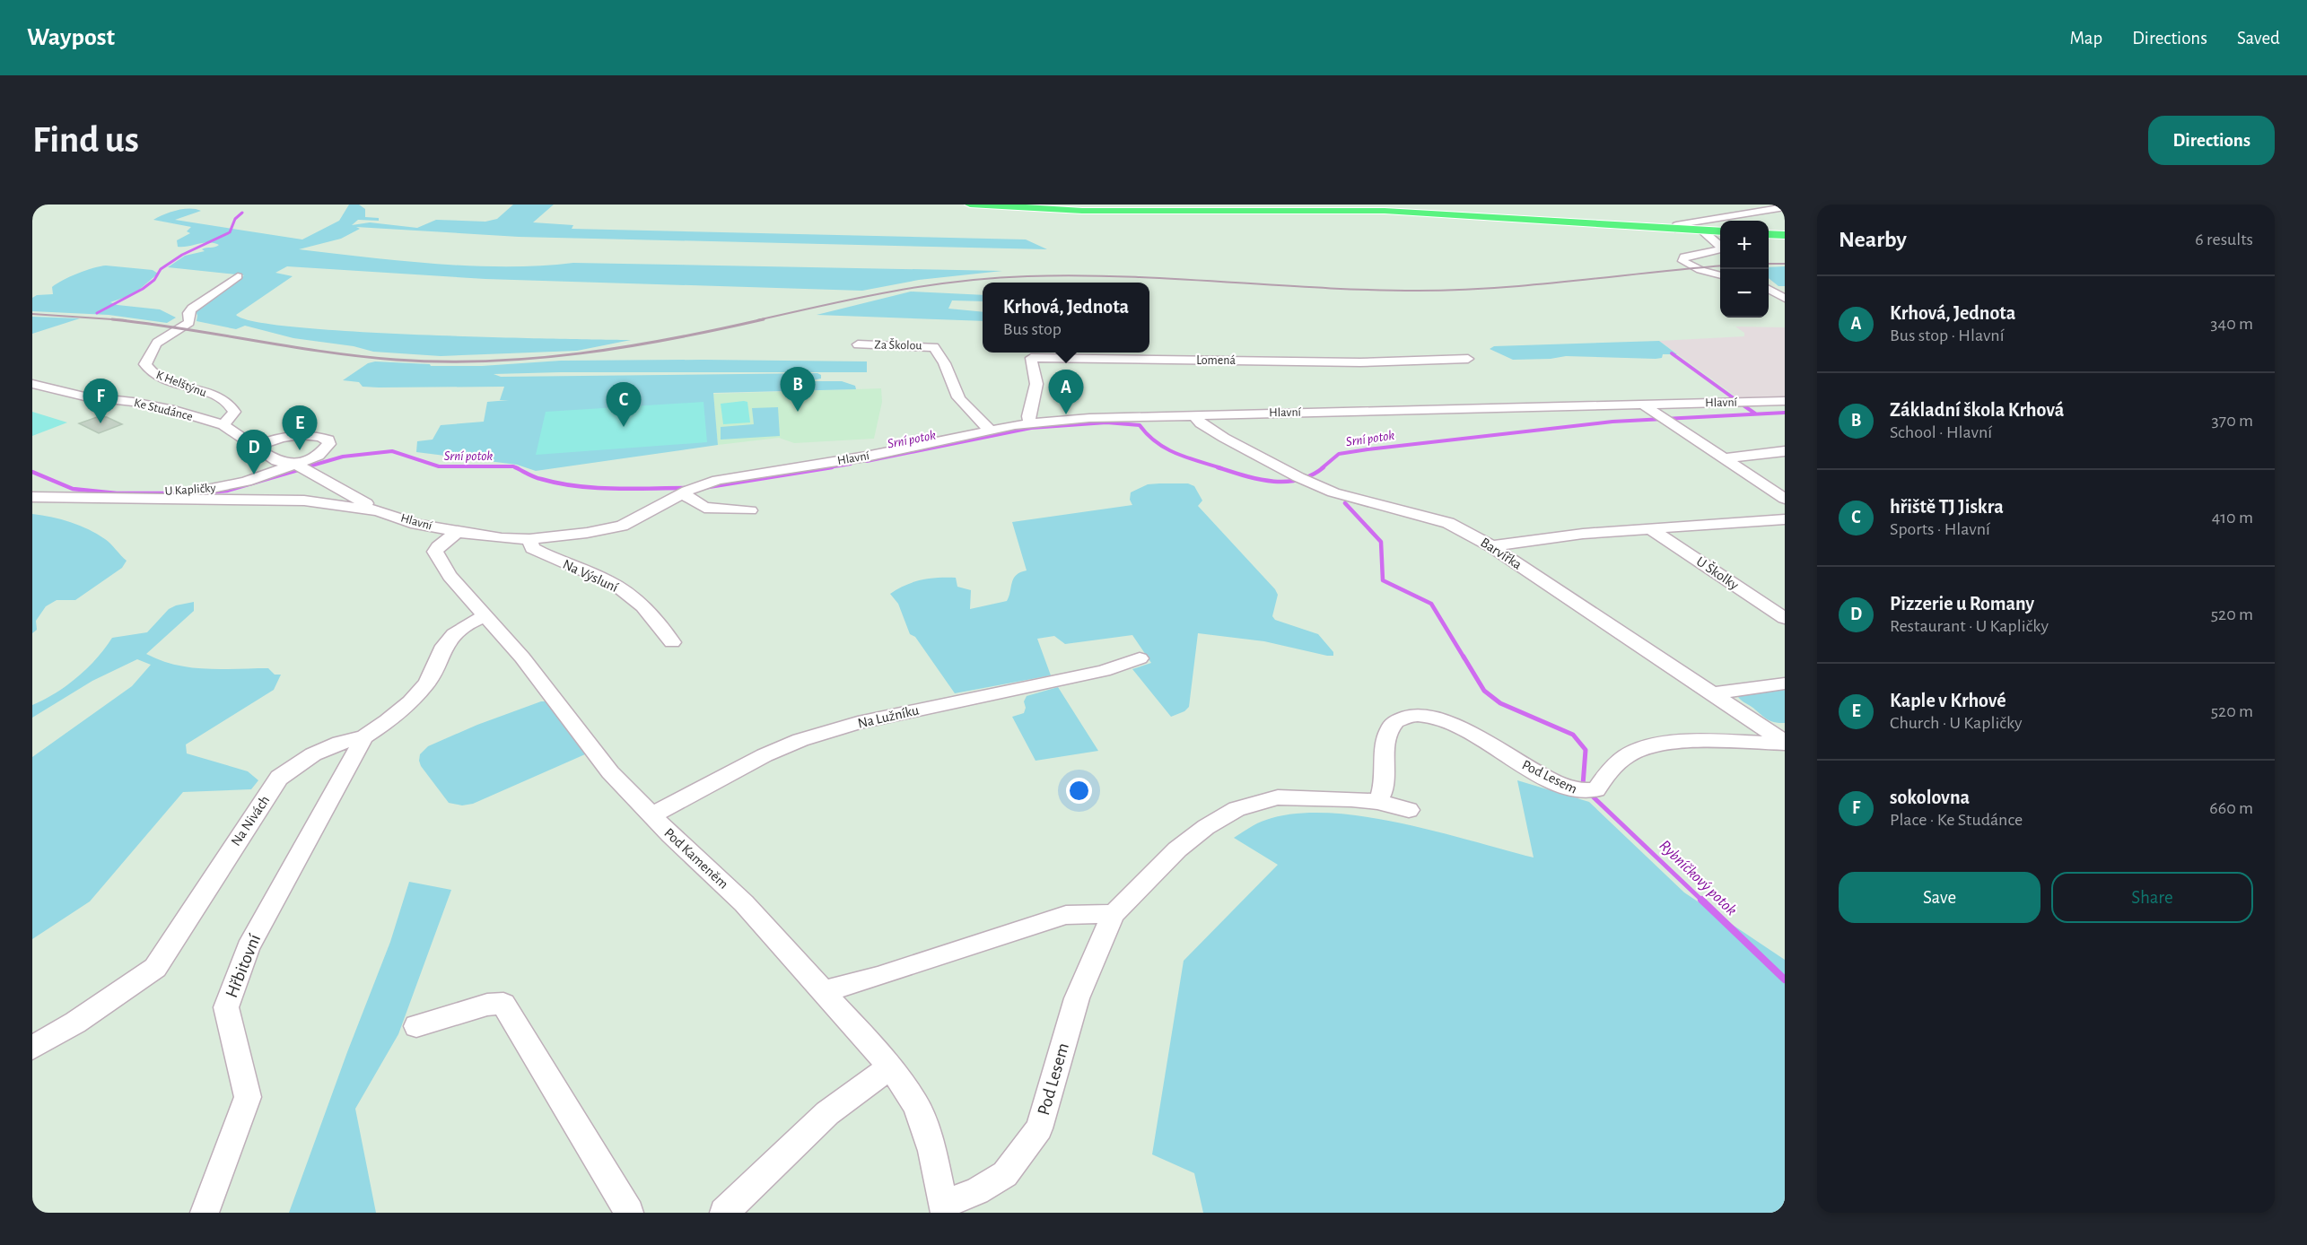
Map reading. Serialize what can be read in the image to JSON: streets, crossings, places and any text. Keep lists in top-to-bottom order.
{
  "streets": {
    "street": [
      "Za Školou",
      "Lomená",
      "K Helštýnu",
      "Hlavní",
      "Ke Studánce",
      "U Kapličky",
      "Barvířka",
      "U Školky",
      "Na Výsluní",
      "Na Lužníku",
      "Pod Lesem",
      "Na Nivách",
      "Pod Kameněm",
      "Hřbitovní"
    ]
  },
  "crossings": [
    ["Za Školou", "Hlavní"],
    ["Lomená", "Hlavní"],
    ["K Helštýnu", "Ke Studánce"],
    ["Hlavní", "U Kapličky"],
    ["Hlavní", "Barvířka"],
    ["Hlavní", "Na Výsluní"],
    ["Hlavní", "Pod Kameněm"],
    ["Ke Studánce", "U Kapličky"],
    ["Barvířka", "Pod Lesem"],
    ["Na Lužníku", "Pod Kameněm"],
    ["Pod Lesem", "Pod Kameněm"],
    ["Na Nivách", "Pod Kameněm"],
    ["Na Nivách", "Hřbitovní"]
  ],
  "water": ["Srní potok", "Rybníčkový potok"],
  "page": {
    "header": "Waypost",
    "nav": ["Map", "Directions", "Saved"],
    "buttons": [
      "Directions",
      ["Save", "Share"]
    ],
    "title": "Find us",
    "heading": ["Nearby", "6 results"],
    "map_buttons": ["+", "−"],
    "list": [
      {
        "mark": "A",
        "name": "Krhová, Jednota",
        "note": "Bus stop · Hlavní",
        "value": "340 m"
      },
      {
        "mark": "B",
        "name": "Základní škola Krhová",
        "note": "School · Hlavní",
        "value": "370 m"
      },
      {
        "mark": "C",
        "name": "hřiště TJ Jiskra",
        "note": "Sports · Hlavní",
        "value": "410 m"
      },
      {
        "mark": "D",
        "name": "Pizzerie u Romany",
        "note": "Restaurant · U Kapličky",
        "value": "520 m"
      },
      {
        "mark": "E",
        "name": "Kaple v Krhové",
        "note": "Church · U Kapličky",
        "value": "520 m"
      },
      {
        "mark": "F",
        "name": "sokolovna",
        "note": "Place · Ke Studánce",
        "value": "660 m"
      }
    ],
    "popup": ["Krhová, Jednota", "Bus stop"],
    "pins": [
      "B",
      "A",
      "F",
      "C",
      "E",
      "D"
    ]
  }
}
